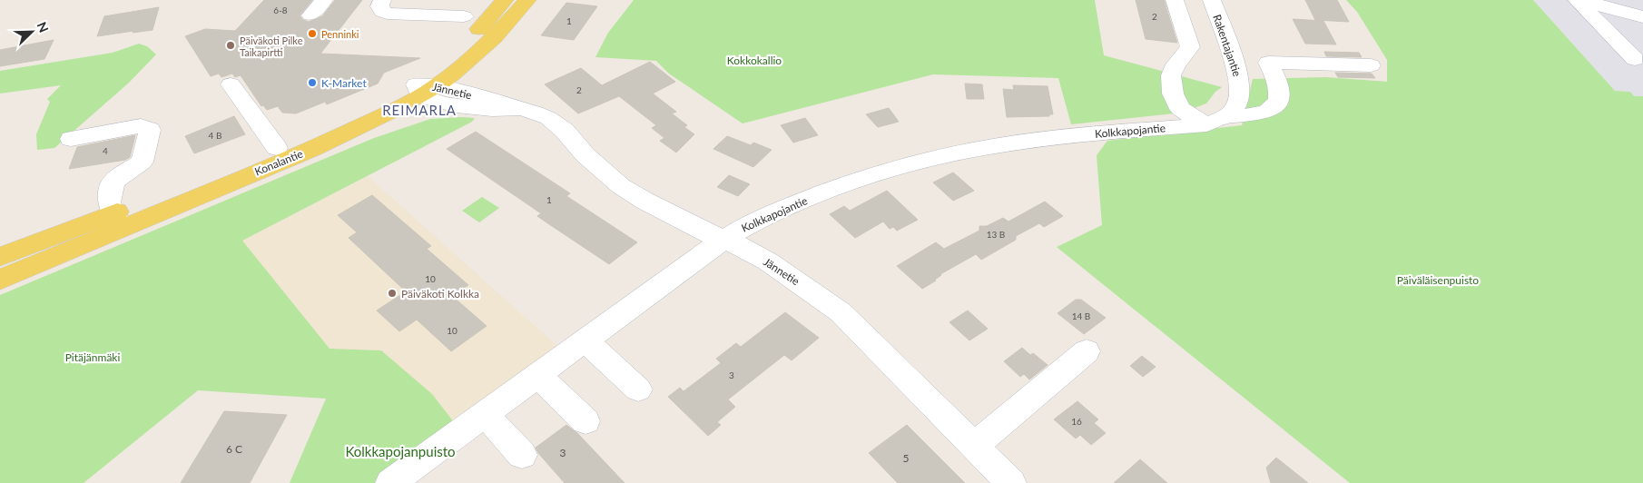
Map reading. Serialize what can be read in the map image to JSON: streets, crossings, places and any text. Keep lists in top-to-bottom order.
{
  "streets": {
    "main road": ["Konalantie"],
    "street": ["Rakentajantie", "Jännetie", "Kolkkapojantie"]
  },
  "crossings": [
    ["Rakentajantie", "Kolkkapojantie"],
    ["Jännetie", "Kolkkapojantie"],
    ["Jännetie", "Konalantie"]
  ],
  "districts": ["REIMARLA"],
  "parks": [
    "Kokkokallio",
    "Päiväläisenpuisto",
    "Pitäjänmäki",
    "Kolkkapojanpuisto"
  ],
  "places": [
    "Penninki",
    "Päiväkoti Pilke Taikapirtti",
    "K-Market",
    "Päiväkoti Kolkka"
  ],
  "house_numbers": [
    "6-8",
    "2",
    "1",
    "2",
    "4 B",
    "4",
    "1",
    "13 B",
    "10",
    "14 B",
    "10",
    "3",
    "16",
    "6 C",
    "3",
    "5"
  ],
  "north": "top right"
}
